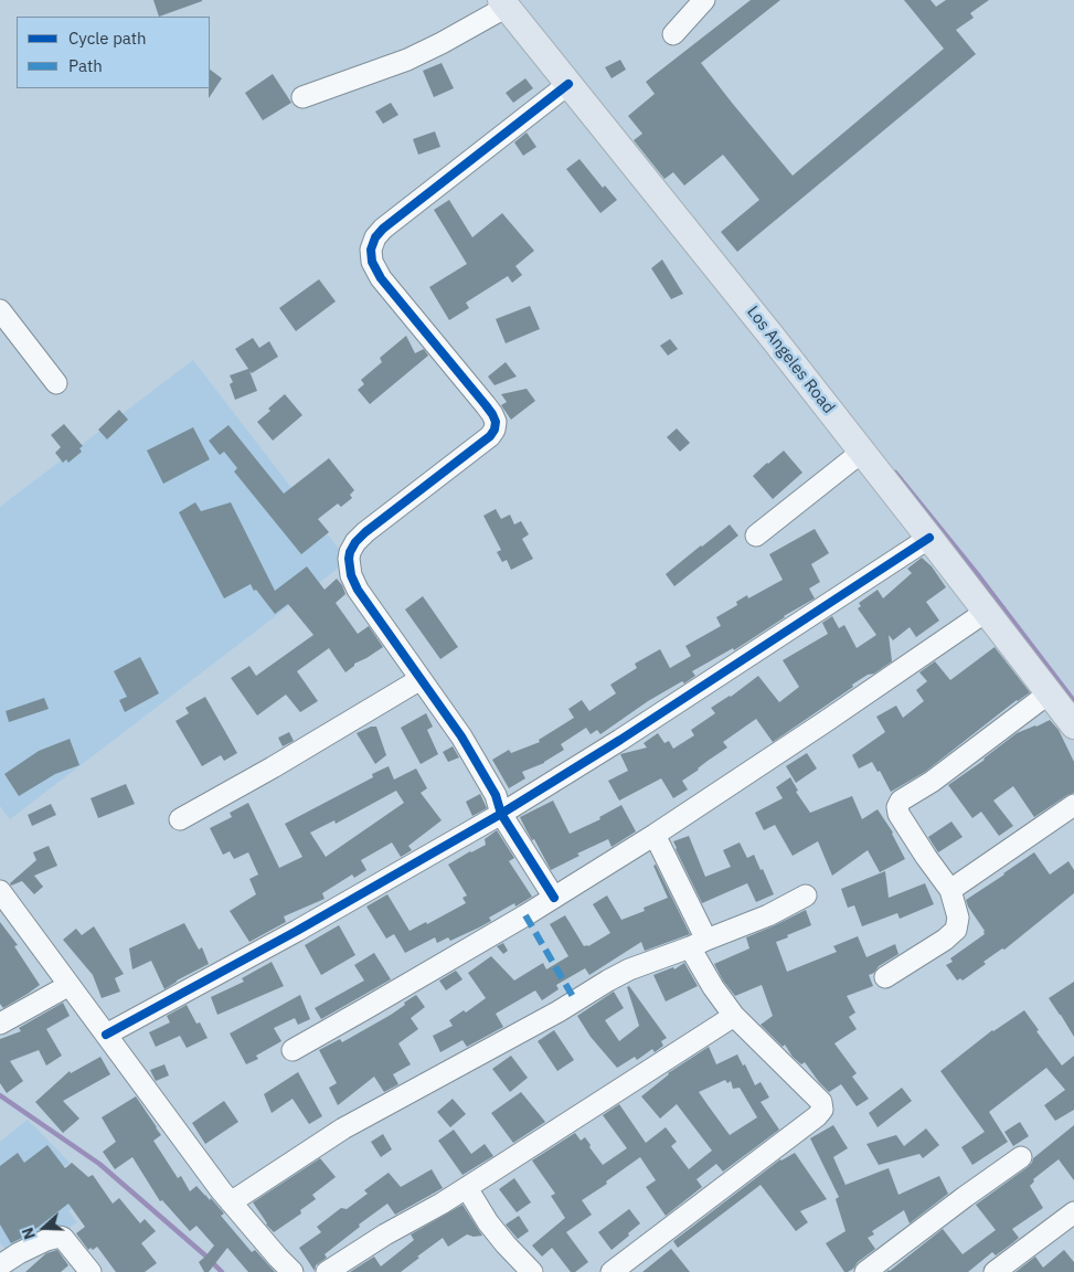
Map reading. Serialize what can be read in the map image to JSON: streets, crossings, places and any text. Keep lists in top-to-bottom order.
{
  "streets": {
    "main road": ["Los Angeles Road"]
  },
  "legend": ["Cycle path", "Path"],
  "north": "left"
}
